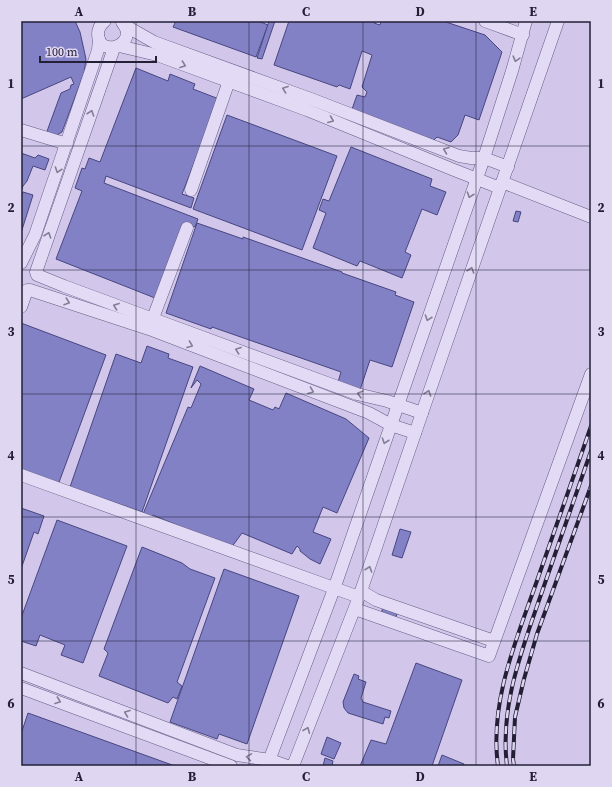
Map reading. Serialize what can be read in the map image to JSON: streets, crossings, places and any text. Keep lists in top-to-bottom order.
{
  "scale_bar": "100 m",
  "grid": {
    "columns": [
      "A",
      "B",
      "C",
      "D",
      "E"
    ],
    "rows": [
      "1",
      "2",
      "3",
      "4",
      "5",
      "6"
    ]
  }
}
